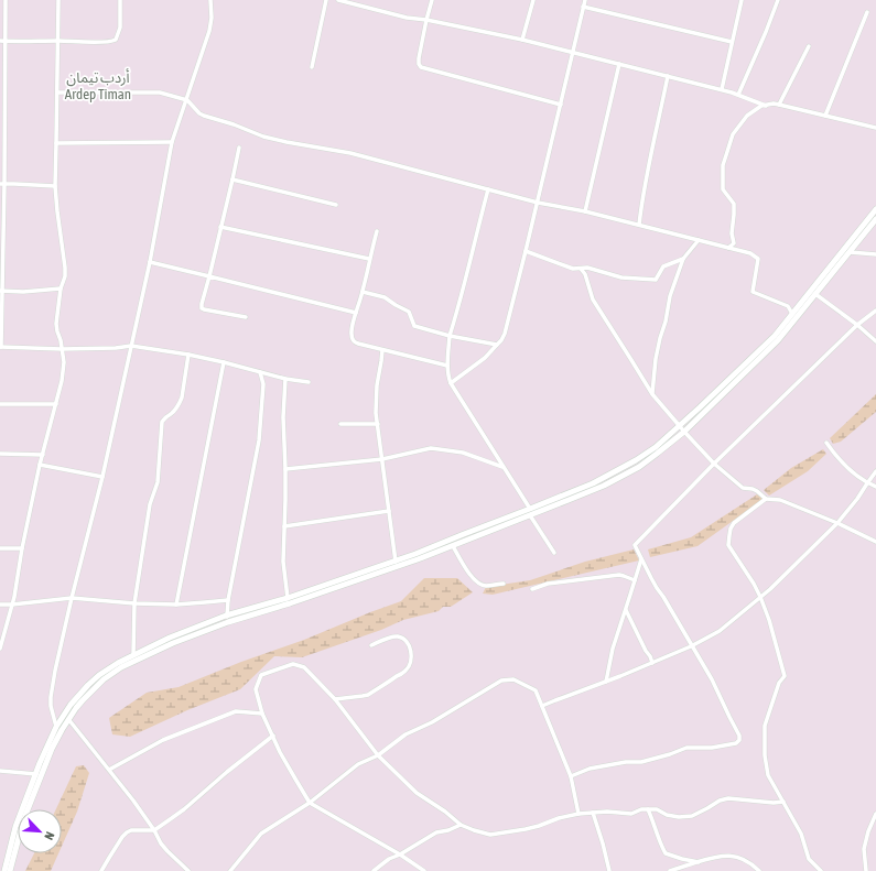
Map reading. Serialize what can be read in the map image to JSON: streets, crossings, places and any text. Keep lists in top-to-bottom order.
{
  "districts": ["أردب تيمان Ardep Timan"],
  "north": "bottom right"
}
